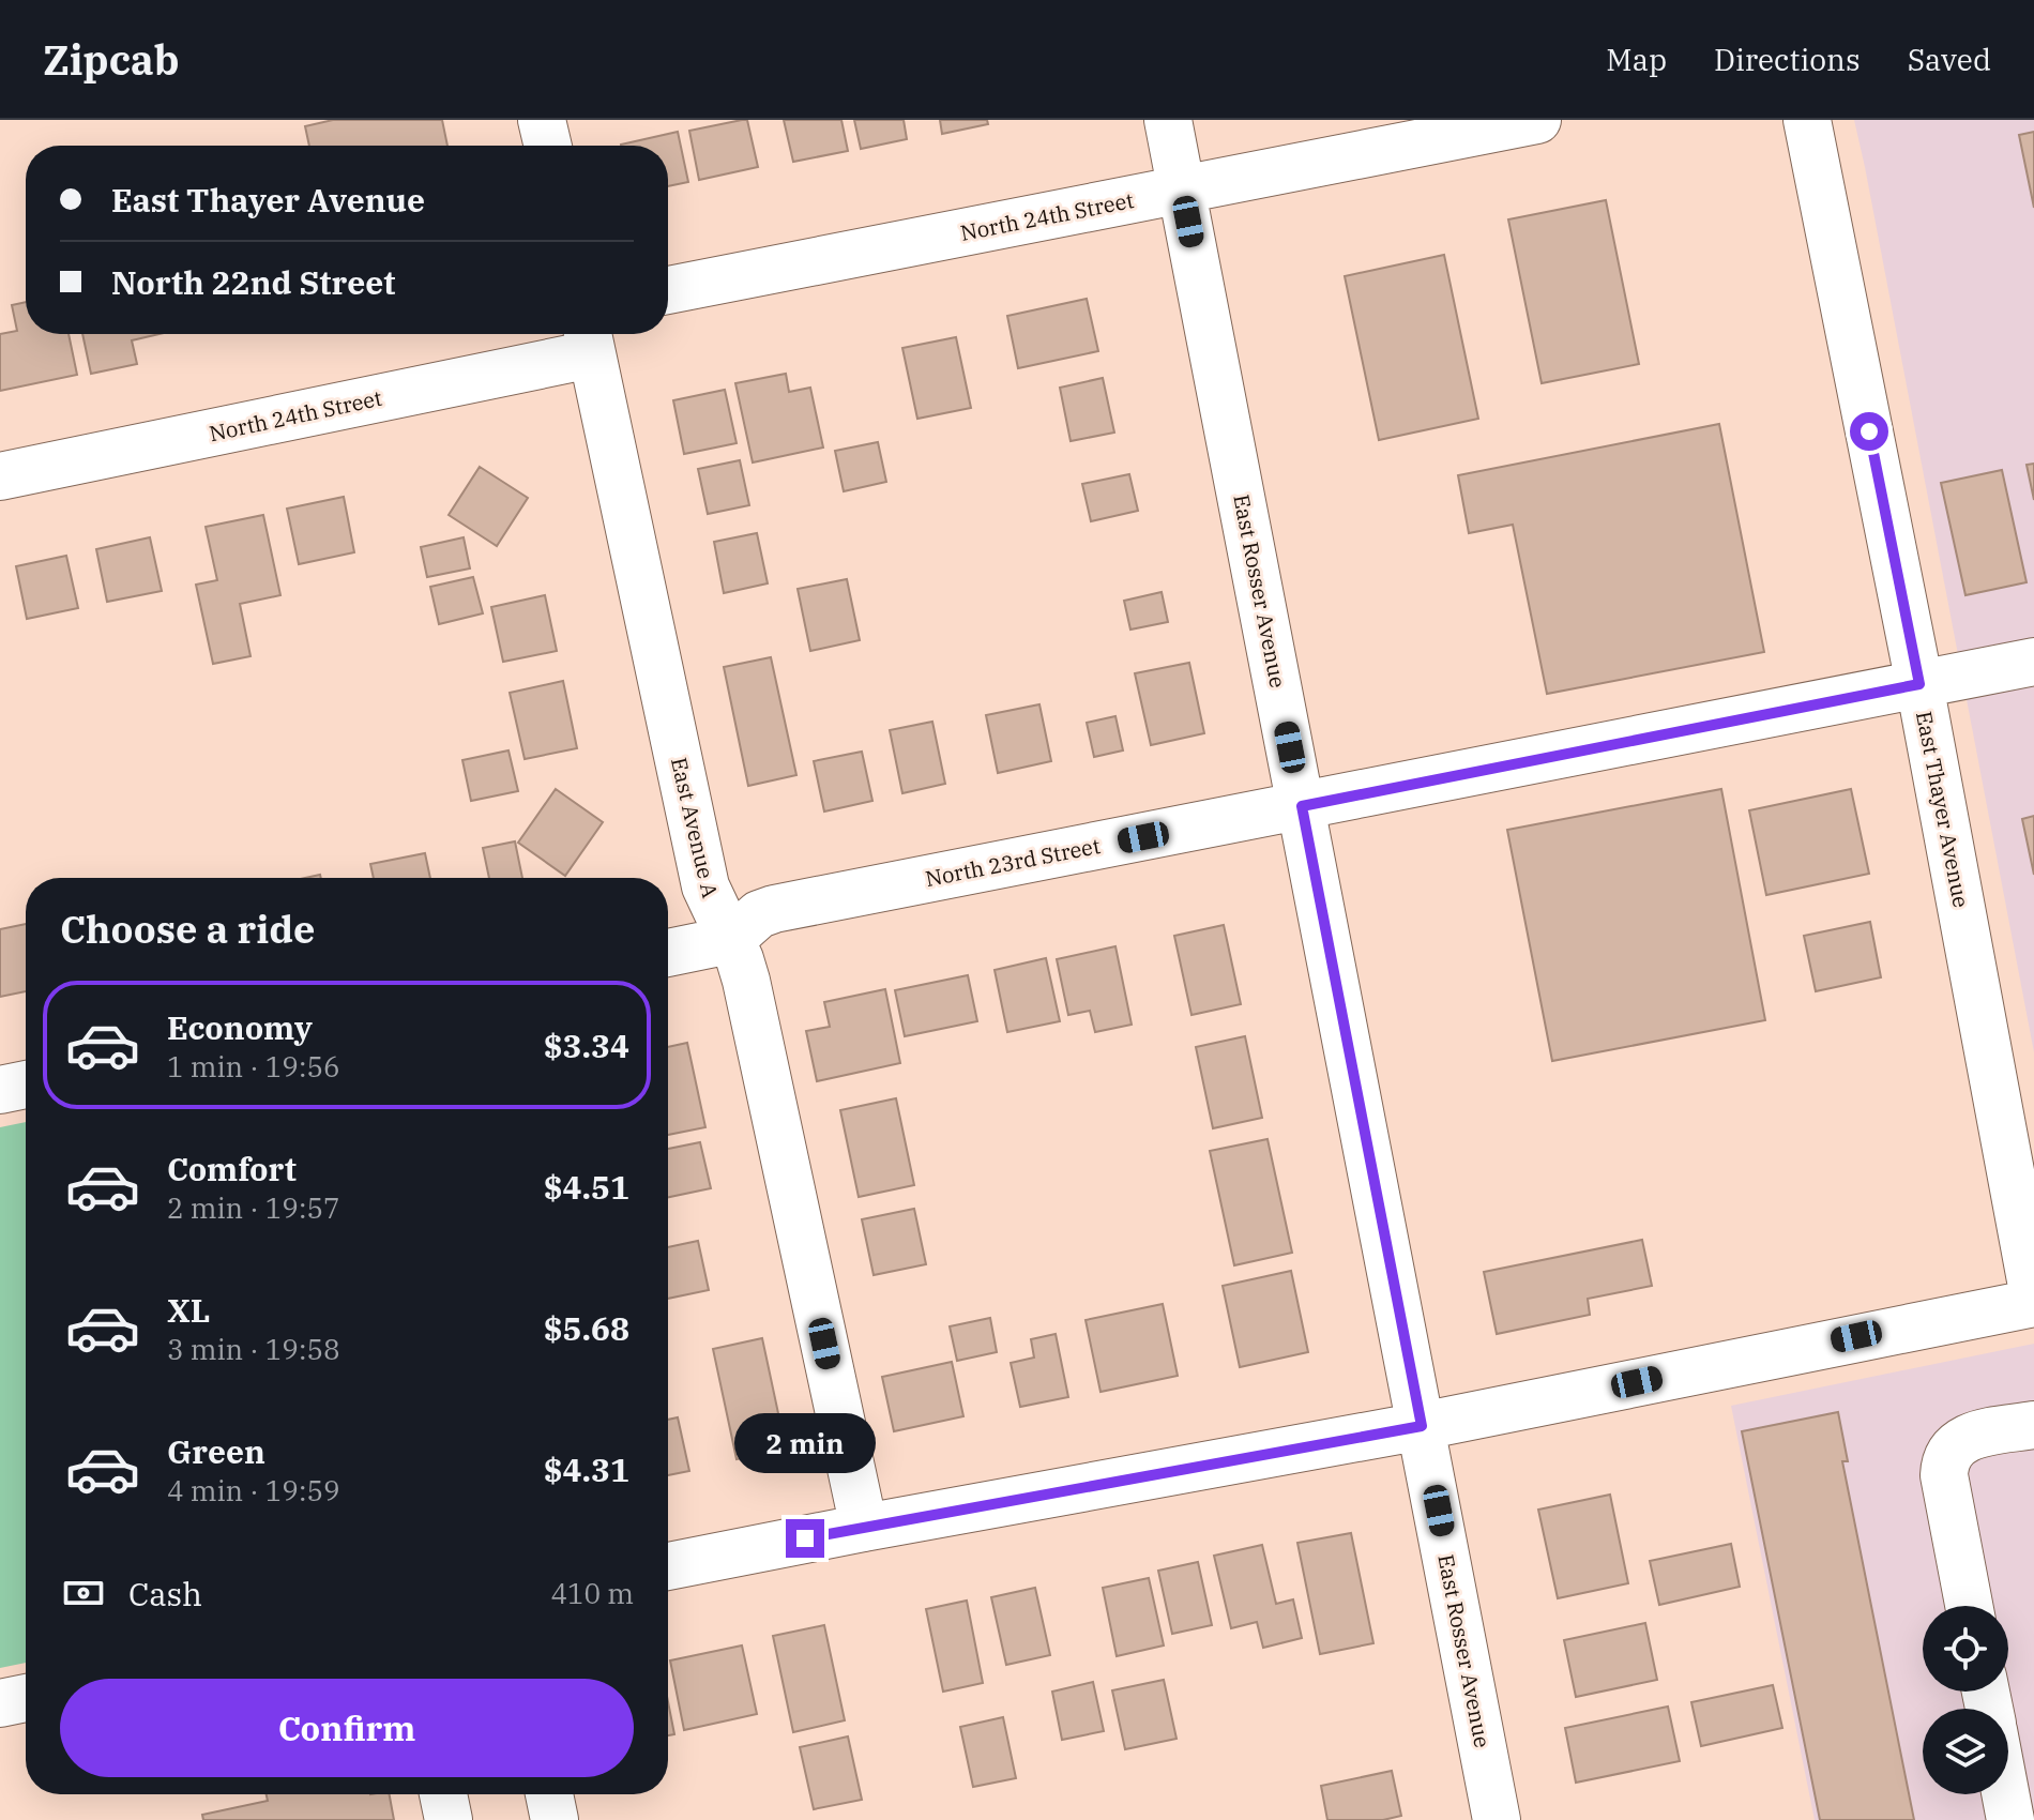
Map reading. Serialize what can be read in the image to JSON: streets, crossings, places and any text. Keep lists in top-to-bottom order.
{
  "streets": {
    "street": [
      "North 24th Street",
      "East Rosser Avenue",
      "East Thayer Avenue",
      "East Avenue A",
      "North 23rd Street"
    ]
  },
  "crossings": [
    ["North 24th Street", "East Rosser Avenue"],
    ["North 24th Street", "East Avenue A"],
    ["East Rosser Avenue", "North 23rd Street"],
    ["East Thayer Avenue", "North 23rd Street"],
    ["East Avenue A", "North 23rd Street"]
  ],
  "page": {
    "header": "Zipcab",
    "nav": ["Map", "Directions", "Saved"],
    "banner": ["East Thayer Avenue", "North 22nd Street"],
    "heading": "Choose a ride",
    "list": [
      {
        "name": "Economy",
        "note": "1 min · 19:56",
        "value": "$3.34"
      },
      {
        "name": "Comfort",
        "note": "2 min · 19:57",
        "value": "$4.51"
      },
      {
        "name": "XL",
        "note": "3 min · 19:58",
        "value": "$5.68"
      },
      {
        "name": "Green",
        "note": "4 min · 19:59",
        "value": "$4.31"
      }
    ],
    "bubble": "2 min",
    "pay": ["Cash", "410 m"],
    "buttons": "Confirm"
  }
}
